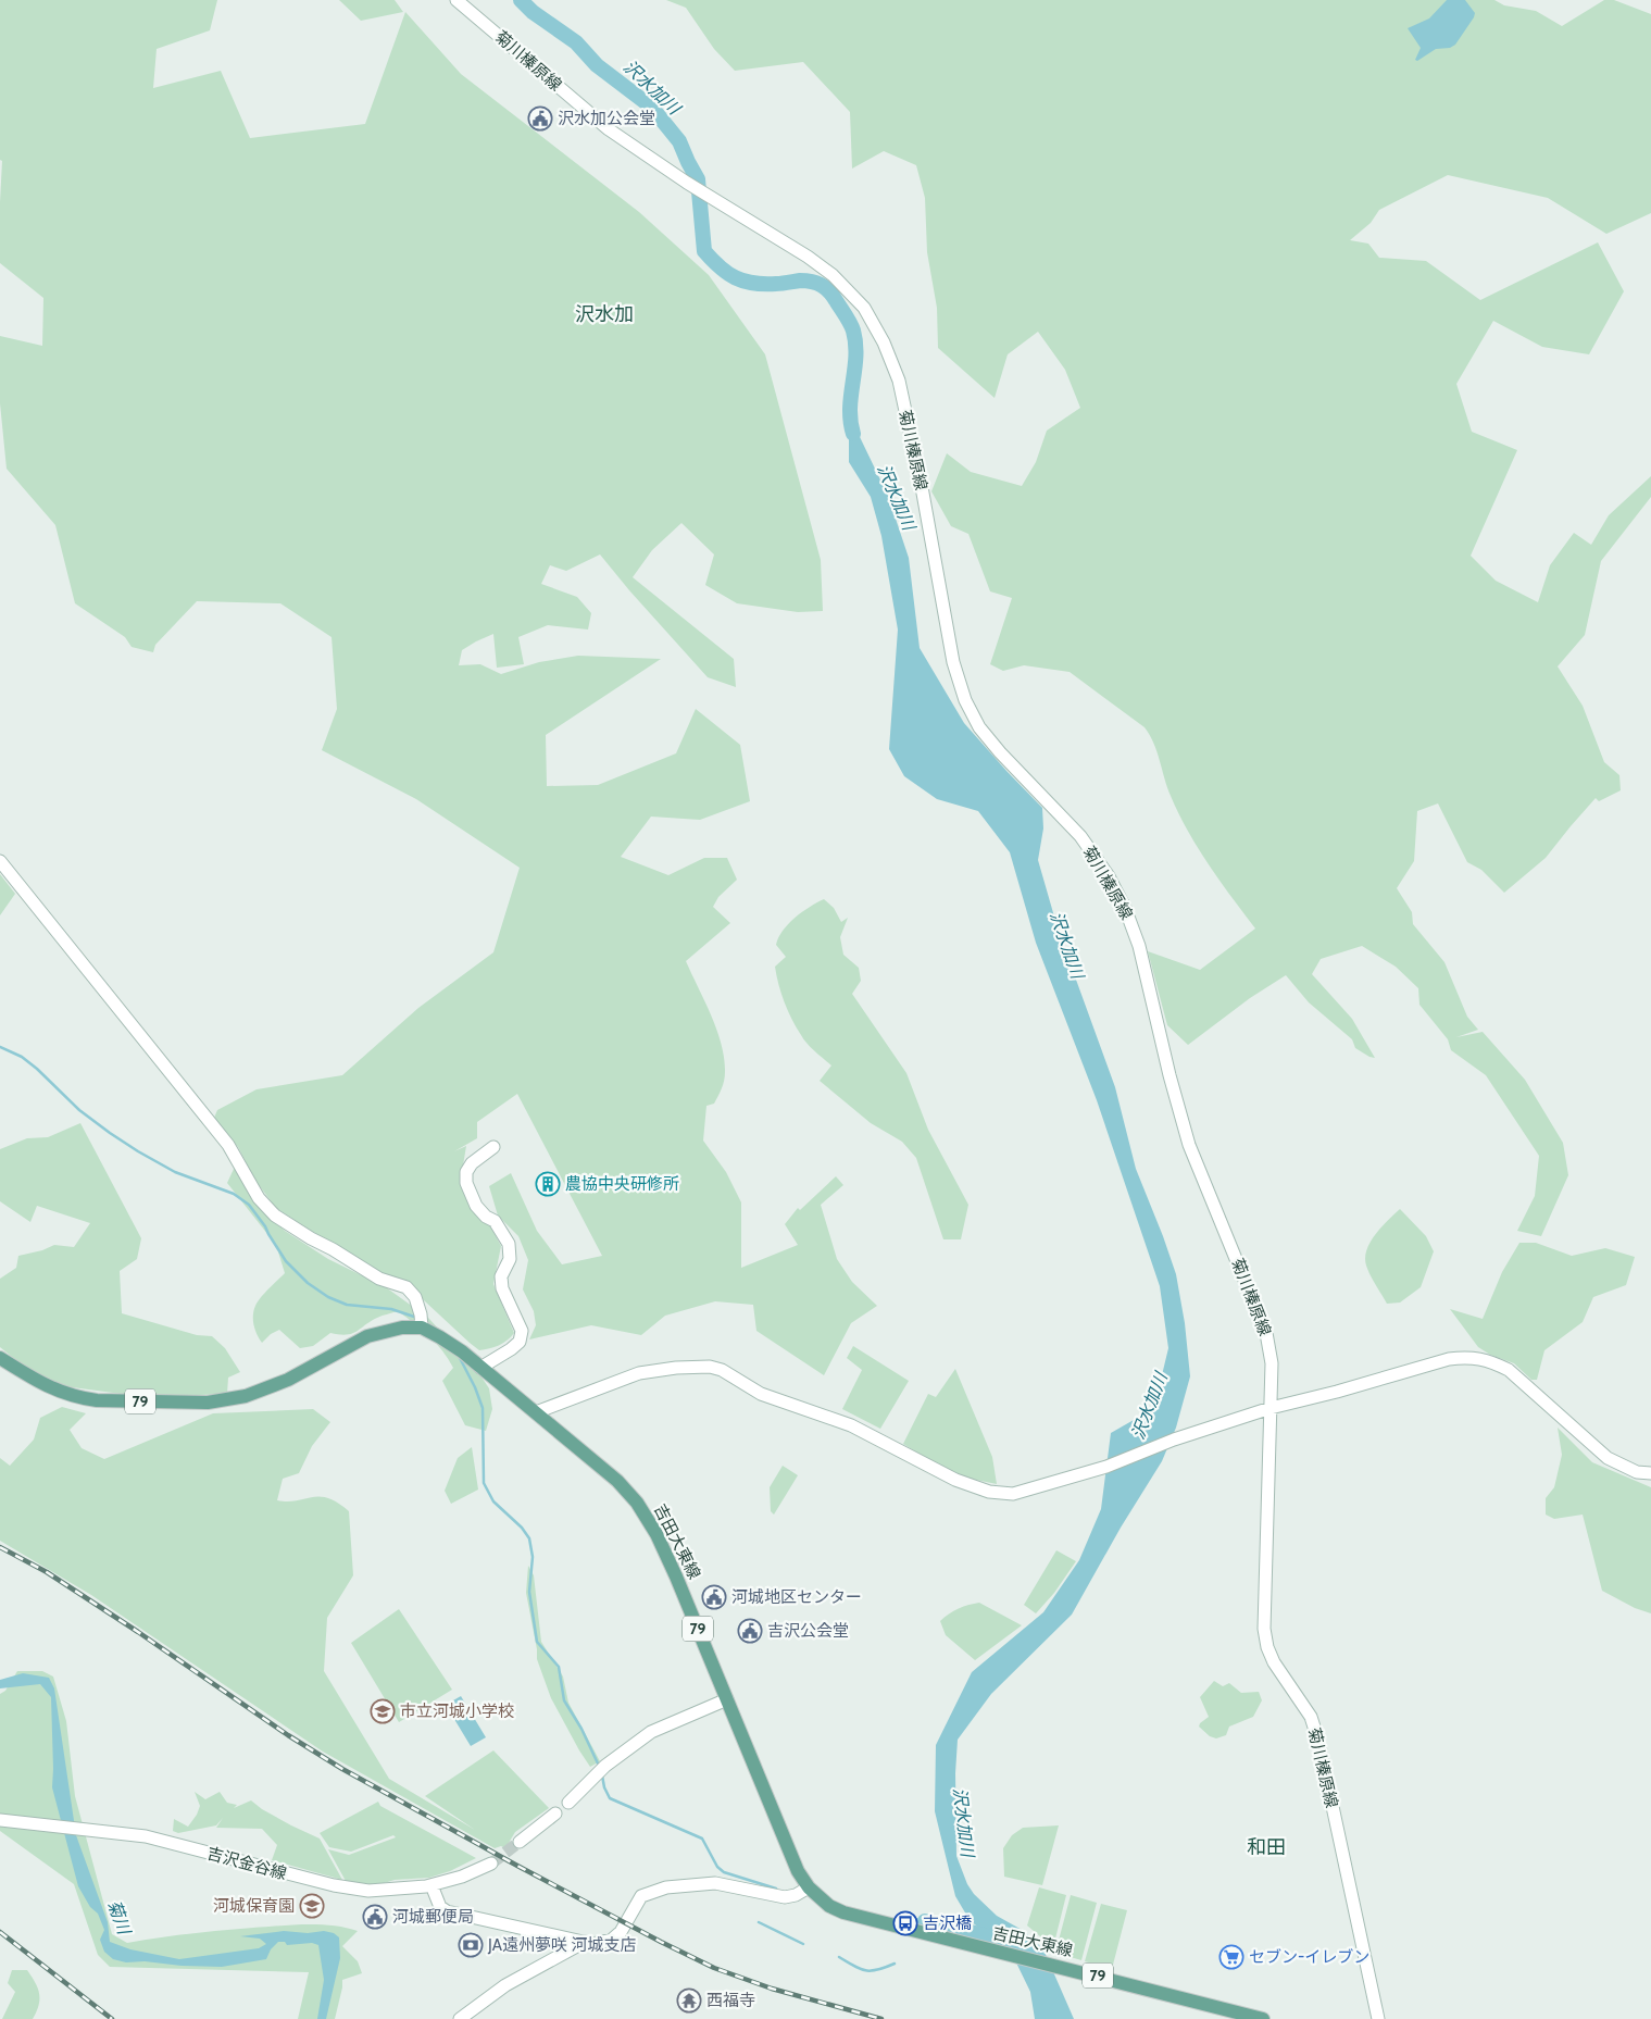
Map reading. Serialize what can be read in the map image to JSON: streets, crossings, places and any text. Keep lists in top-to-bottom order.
{
  "streets": {
    "main road": [
      "菊川榛原線",
      "79",
      "吉田大東線",
      "吉沢金谷線"
    ]
  },
  "crossings": [
    ["79", "吉田大東線"]
  ],
  "districts": ["沢水加", "和田"],
  "water": ["沢水加川", "菊川"],
  "places": {
    "public building": [
      "沢水加公会堂",
      "河城地区センター",
      "吉沢公会堂",
      "河城郵便局"
    ],
    "building": ["農協中央研修所"],
    "school or university": ["市立河城小学校", "河城保育園"],
    "bus stop": ["吉沢橋"],
    "bank": ["JA遠州夢咲 河城支店"],
    "supermarket": ["セブン-イレブン"],
    "temple": ["西福寺"]
  }
}
